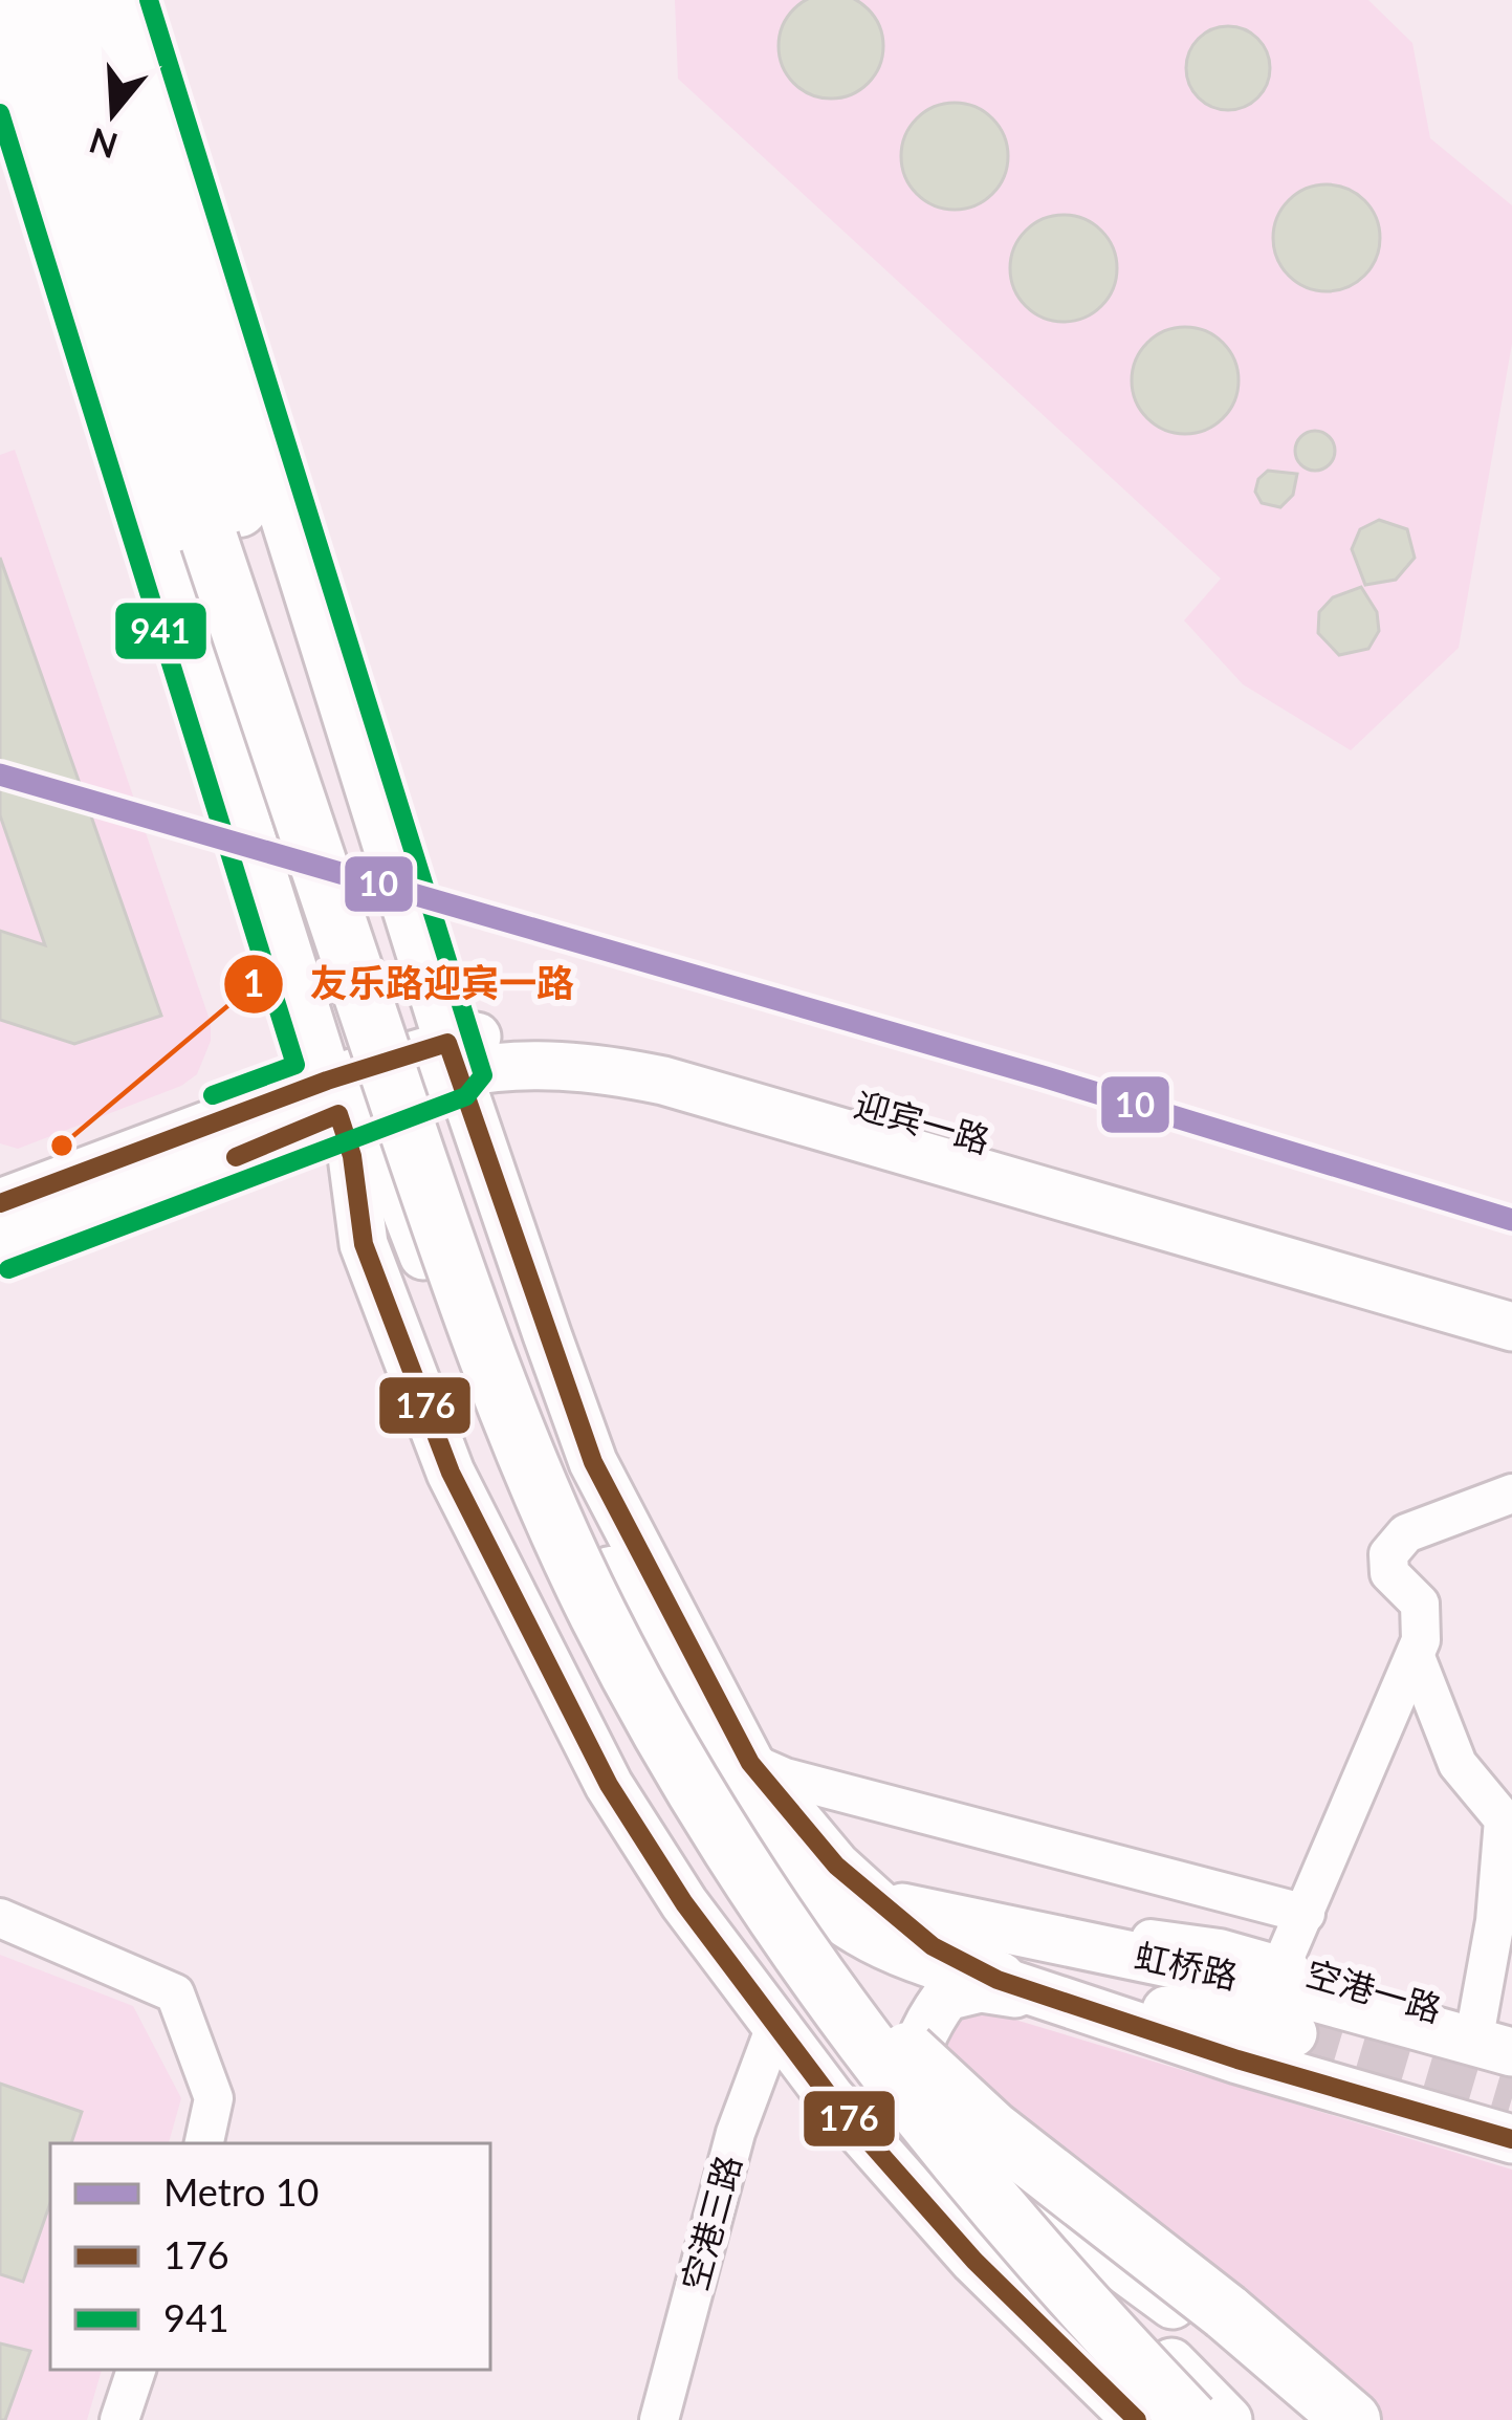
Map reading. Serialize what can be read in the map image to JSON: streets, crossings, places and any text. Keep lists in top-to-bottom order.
{
  "streets": {
    "main road": ["迎宾一路", "虹桥路"],
    "street": ["空港一路", "空港三路"]
  },
  "crossings": [
    ["迎宾一路", "虹桥路"],
    ["虹桥路", "空港一路"]
  ],
  "places": ["友乐路迎宾一路"],
  "lines": ["transit line 941", "metro line 10", "transit line 176"],
  "legend": ["Metro 10", "176", "941"],
  "north": "bottom"
}
